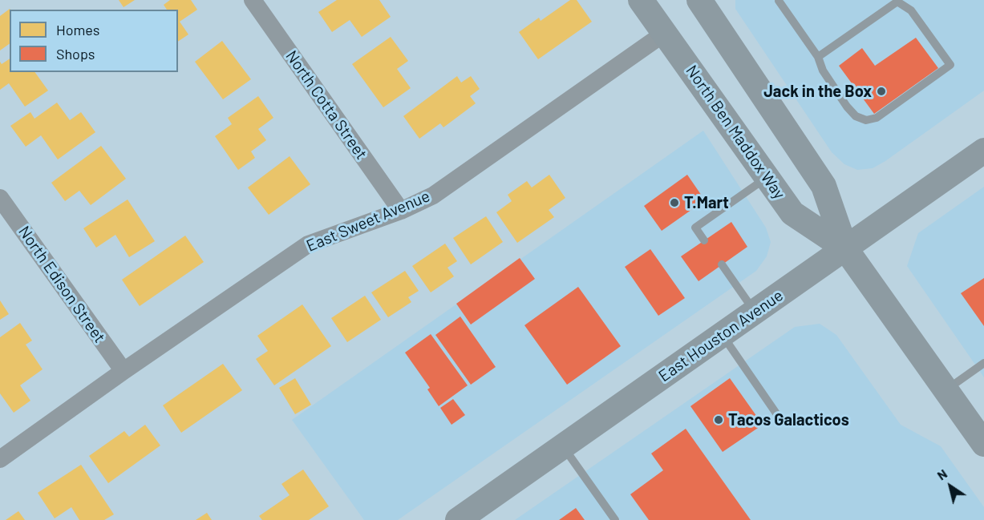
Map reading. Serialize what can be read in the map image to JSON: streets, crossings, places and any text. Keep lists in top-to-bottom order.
{
  "streets": {
    "main road": ["North Ben Maddox Way", "East Houston Avenue"],
    "street": ["North Cotta Street", "East Sweet Avenue", "North Edison Street"]
  },
  "crossings": [
    ["North Cotta Street", "East Sweet Avenue"],
    ["North Ben Maddox Way", "East Sweet Avenue"],
    ["North Ben Maddox Way", "East Houston Avenue"],
    ["East Sweet Avenue", "North Edison Street"]
  ],
  "places": ["Jack in the Box", "T.Mart", "Tacos Galacticos"],
  "legend": ["Homes", "Shops"],
  "north": "top left"
}
